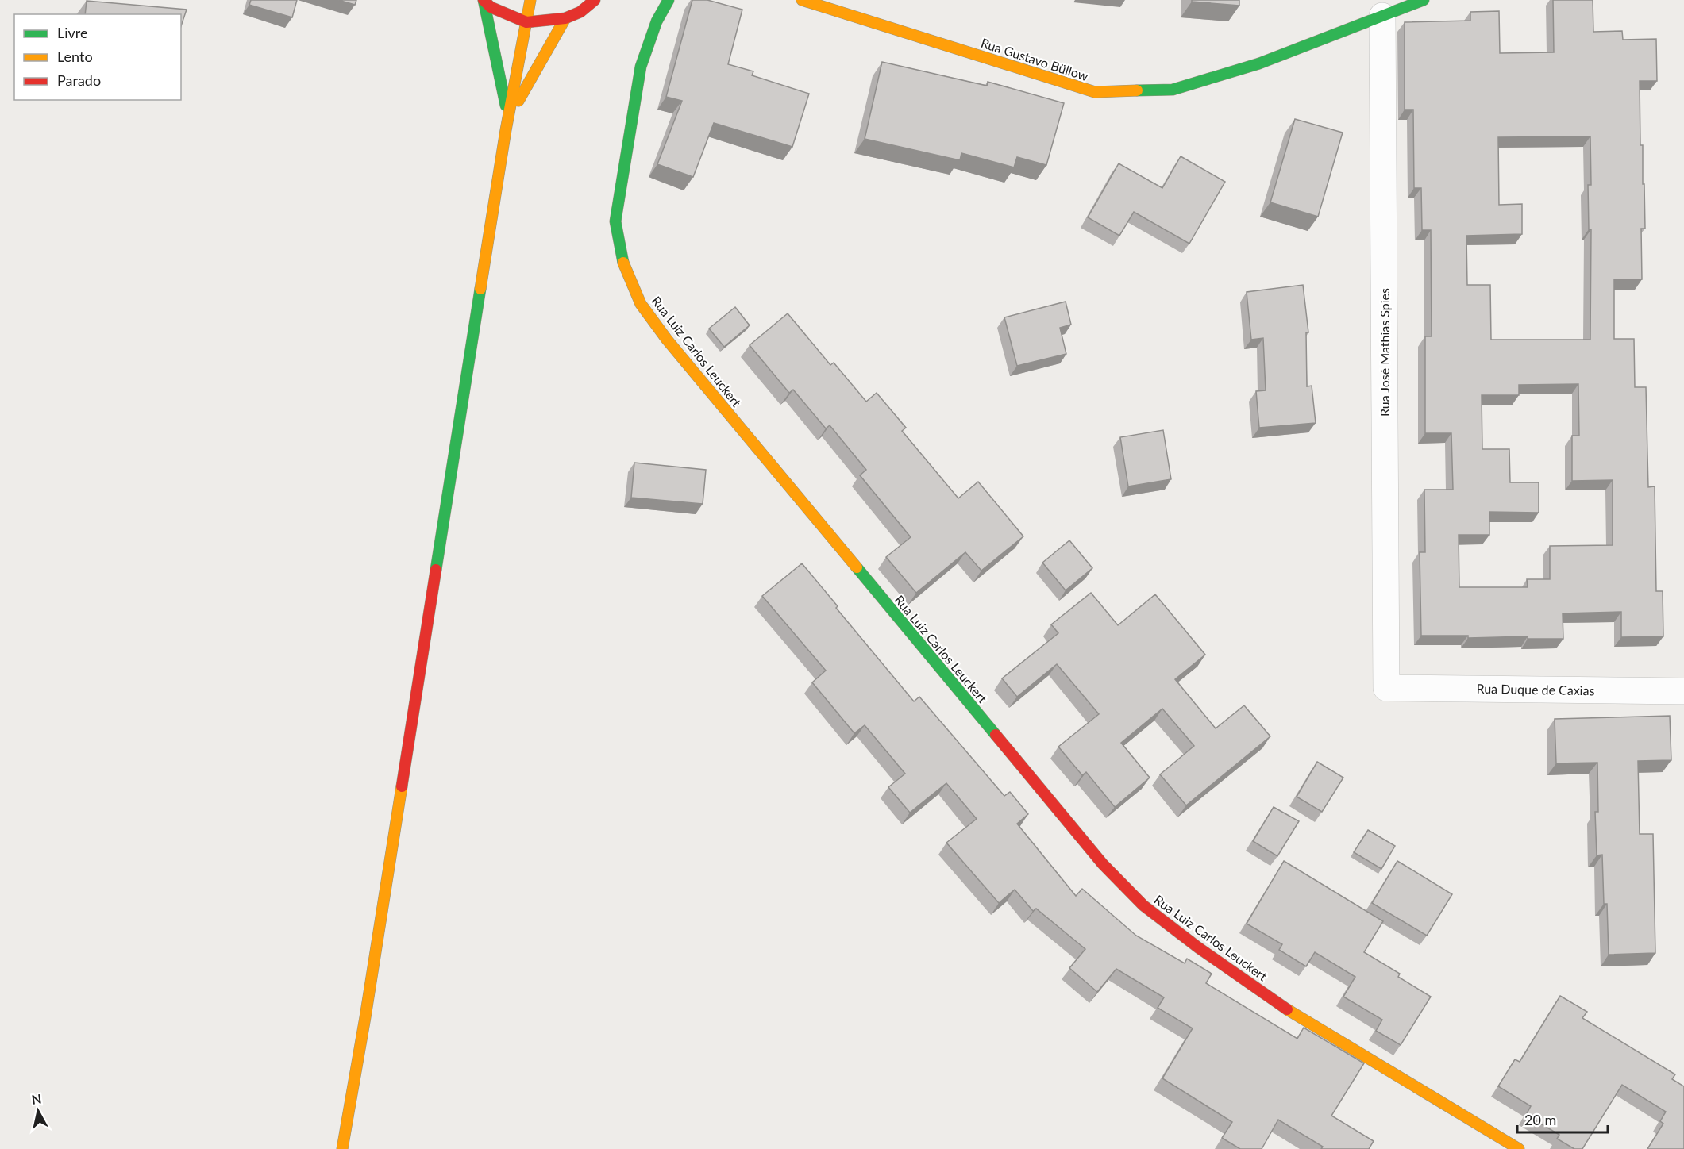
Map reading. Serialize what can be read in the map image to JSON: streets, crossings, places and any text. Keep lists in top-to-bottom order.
{
  "streets": {
    "main road": ["Rua Gustavo Büllow", "Rua Luiz Carlos Leuckert"],
    "street": ["Rua José Mathias Spies", "Rua Duque de Caxias"]
  },
  "crossings": [
    ["Rua Gustavo Büllow", "Rua José Mathias Spies"],
    ["Rua José Mathias Spies", "Rua Duque de Caxias"]
  ],
  "legend": ["Livre", "Lento", "Parado"],
  "scale_bar": "20 m",
  "north": "top"
}
